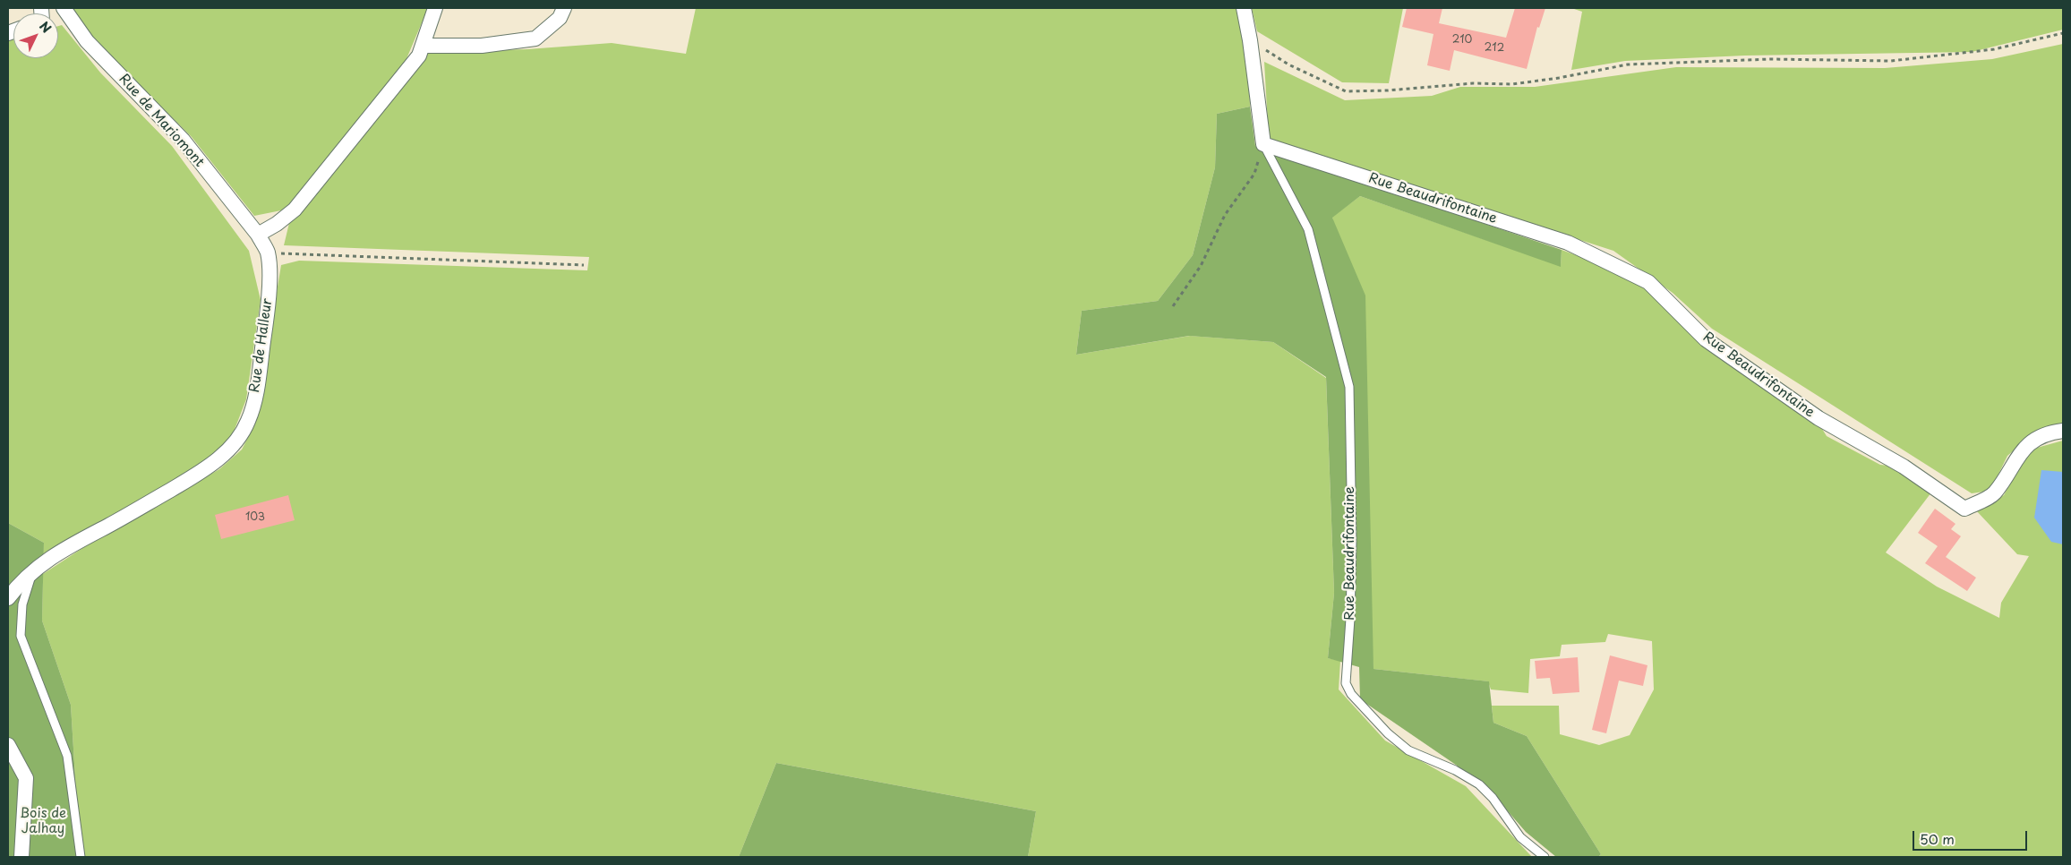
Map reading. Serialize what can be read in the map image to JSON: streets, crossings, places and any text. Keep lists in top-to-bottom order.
{
  "streets": {
    "street": ["Rue de Mariomont", "Rue Beaudrifontaine", "Rue de Halleur"]
  },
  "crossings": [
    ["Rue de Mariomont", "Rue de Halleur"]
  ],
  "parks": ["Bois de Jalhay"],
  "house_numbers": ["210", "212", "103"],
  "scale_bar": "50 m",
  "north": "top right"
}
